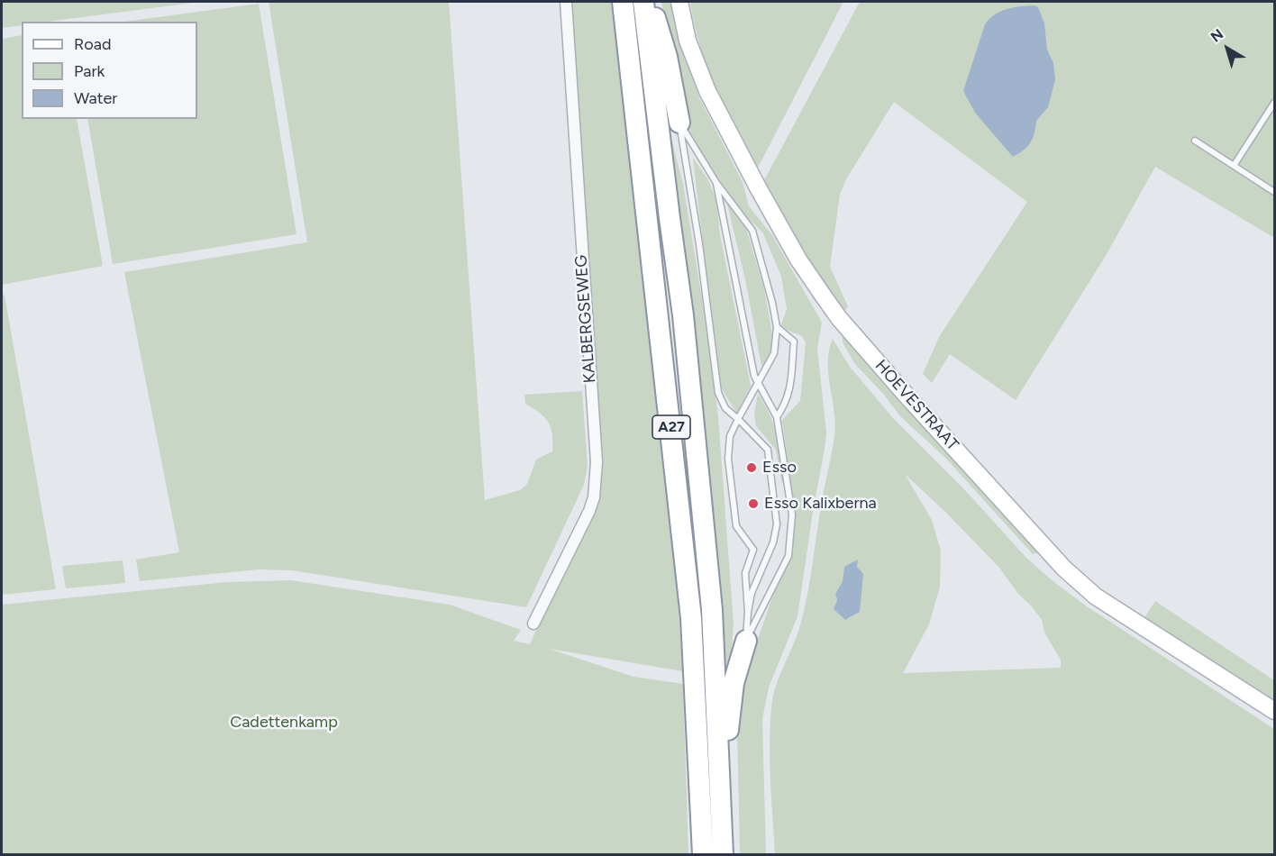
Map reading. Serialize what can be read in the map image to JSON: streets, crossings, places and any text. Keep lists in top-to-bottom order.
{
  "streets": {
    "highway": ["A27"],
    "street": ["KALBERGSEWEG", "HOEVESTRAAT"]
  },
  "parks": ["Cadettenkamp"],
  "places": ["Esso", "Esso Kalixberna"],
  "legend": ["Road", "Park", "Water"],
  "north": "top left"
}
